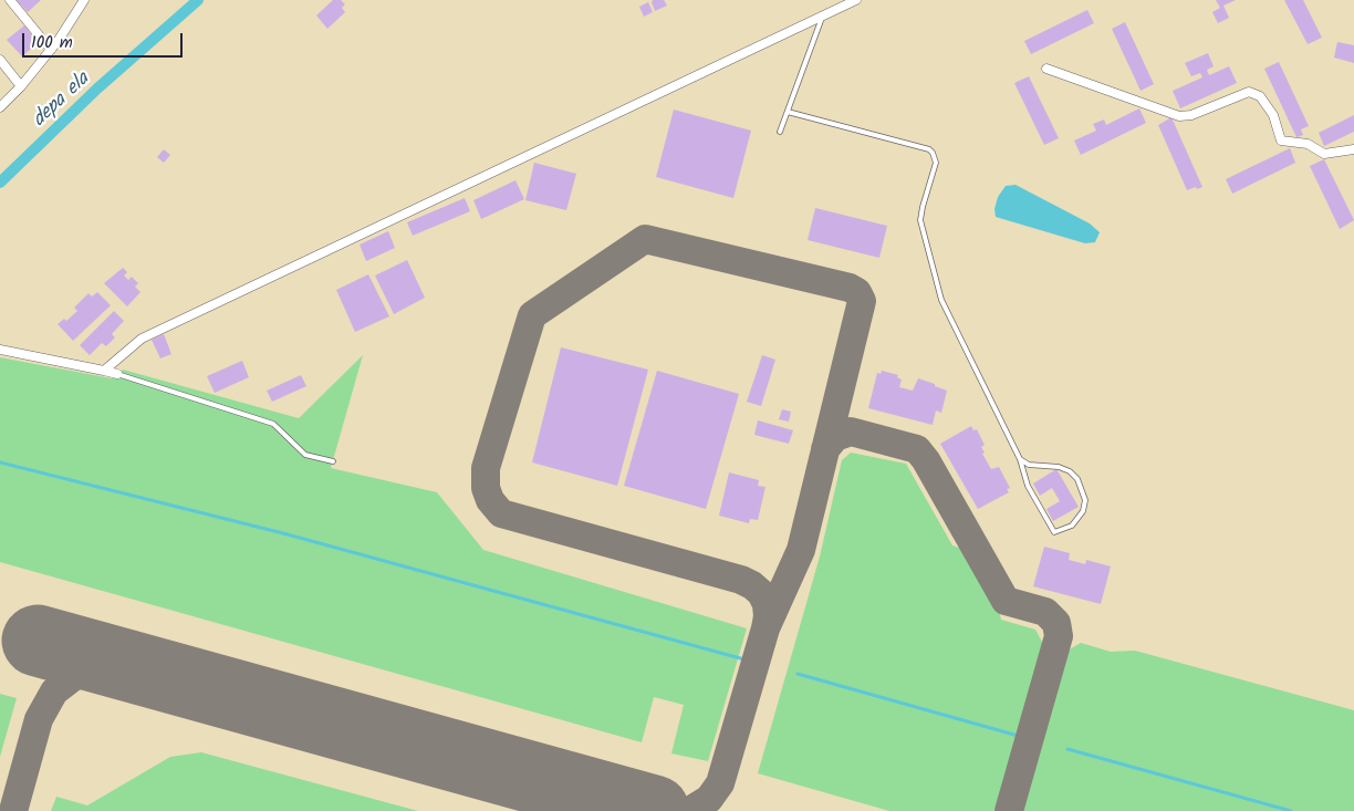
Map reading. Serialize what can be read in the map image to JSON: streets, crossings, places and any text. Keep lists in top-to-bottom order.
{
  "water": ["depa ela"],
  "scale_bar": "100 m"
}
